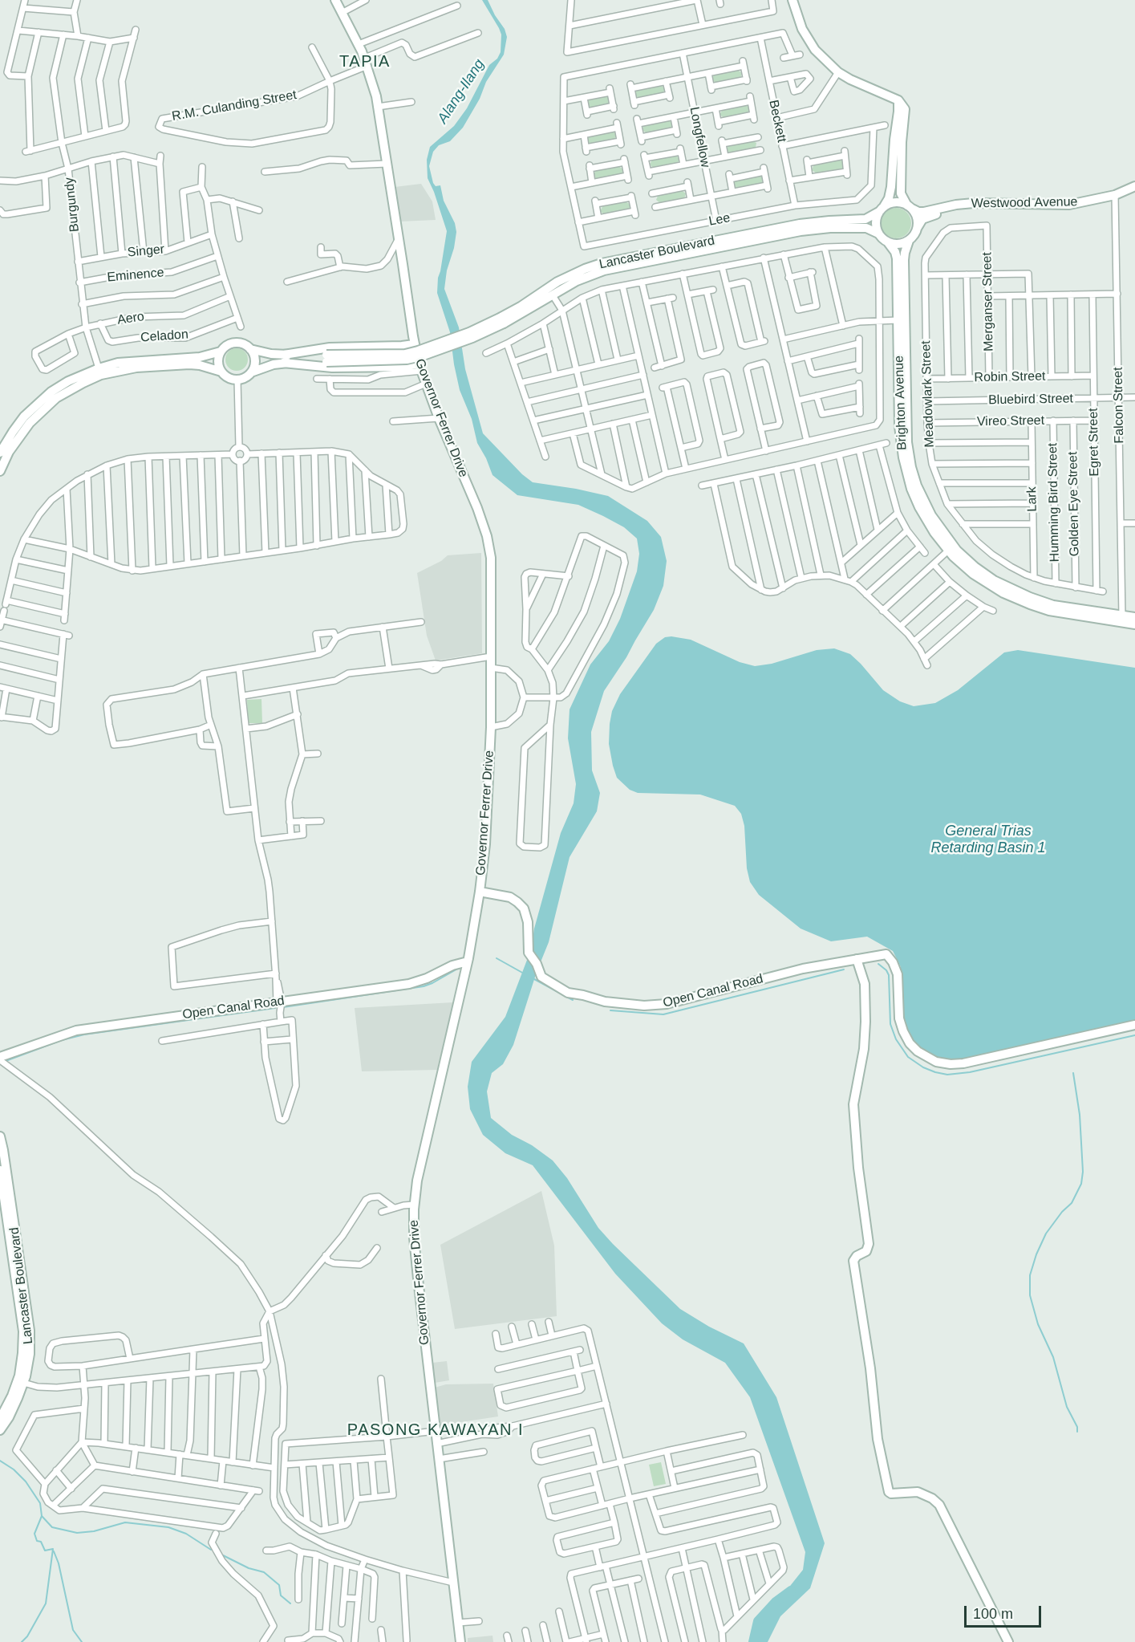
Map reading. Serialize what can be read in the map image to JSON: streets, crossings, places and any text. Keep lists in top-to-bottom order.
{
  "streets": {
    "main road": [
      "Westwood Avenue",
      "Lancaster Boulevard",
      "Brighton Avenue",
      "Governor Ferrer Drive",
      "Open Canal Road"
    ],
    "street": [
      "R.M. Culanding Street",
      "Beckett",
      "Longfellow",
      "Burgundy",
      "Lee",
      "Singer",
      "Eminence",
      "Merganser Street",
      "Aero",
      "Celadon",
      "Robin Street",
      "Meadowlark Street",
      "Bluebird Street",
      "Falcon Street",
      "Vireo Street",
      "Egret Street",
      "Lark",
      "Humming Bird Street",
      "Golden Eye Street"
    ]
  },
  "crossings": [
    ["R.M. Culanding Street", "Governor Ferrer Drive"],
    ["Beckett", "Lee"],
    ["Longfellow", "Lee"],
    ["Westwood Avenue", "Lancaster Boulevard"],
    ["Westwood Avenue", "Brighton Avenue"],
    ["Westwood Avenue", "Falcon Street"],
    ["Burgundy", "Singer"],
    ["Burgundy", "Eminence"],
    ["Burgundy", "Aero"],
    ["Lancaster Boulevard", "Brighton Avenue"],
    ["Merganser Street", "Robin Street"],
    ["Merganser Street", "Meadowlark Street"],
    ["Aero", "Celadon"],
    ["Robin Street", "Meadowlark Street"],
    ["Robin Street", "Egret Street"],
    ["Meadowlark Street", "Bluebird Street"],
    ["Meadowlark Street", "Vireo Street"],
    ["Meadowlark Street", "Egret Street"],
    ["Meadowlark Street", "Lark"],
    ["Meadowlark Street", "Humming Bird Street"],
    ["Meadowlark Street", "Golden Eye Street"],
    ["Bluebird Street", "Falcon Street"],
    ["Bluebird Street", "Egret Street"],
    ["Brighton Avenue", "Falcon Street"],
    ["Governor Ferrer Drive", "Open Canal Road"],
    ["Vireo Street", "Egret Street"],
    ["Vireo Street", "Lark"],
    ["Vireo Street", "Humming Bird Street"],
    ["Vireo Street", "Golden Eye Street"]
  ],
  "districts": ["TAPIA", "PASONG KAWAYAN I"],
  "water": ["Alang-Ilang", "General Trias Retarding Basin 1"],
  "scale_bar": "100 m"
}
